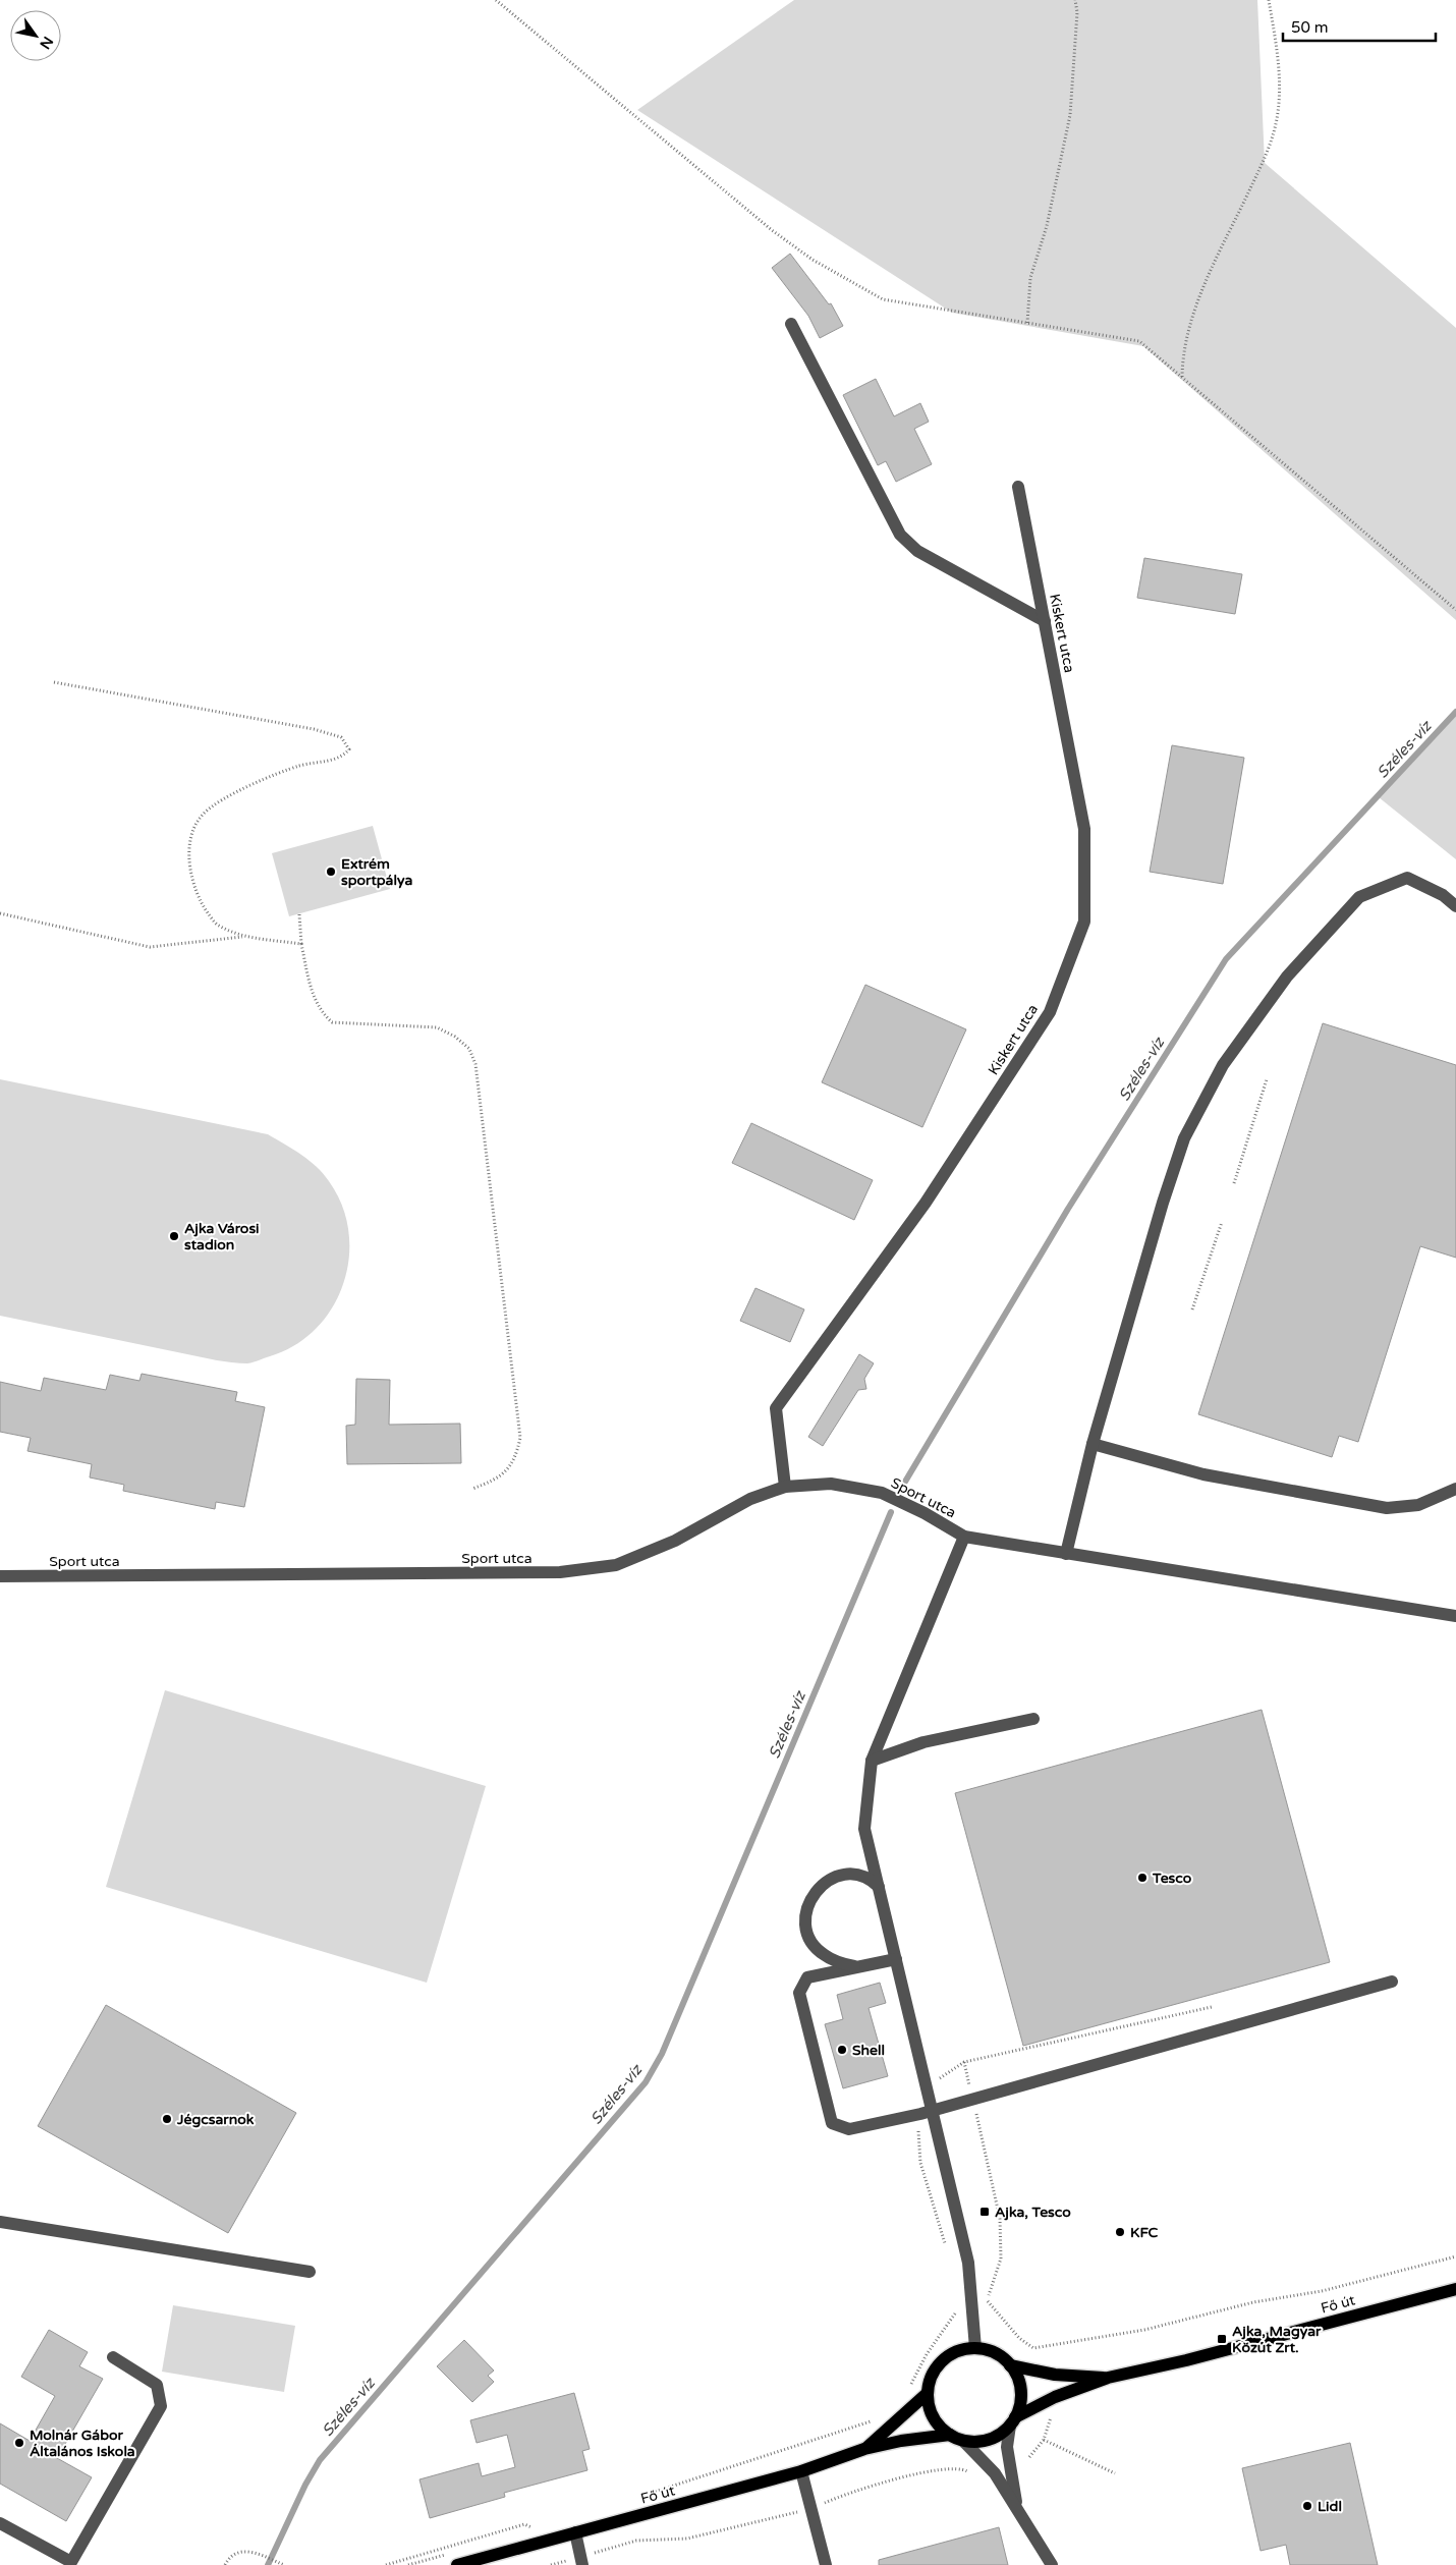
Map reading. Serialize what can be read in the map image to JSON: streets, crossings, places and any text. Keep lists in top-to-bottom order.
{
  "streets": {
    "main road": ["Fő út"],
    "street": ["Kiskert utca", "Sport utca"]
  },
  "crossings": [
    ["Kiskert utca", "Sport utca"]
  ],
  "water": ["Széles-víz"],
  "places": {
    "other": [
      "Extrém sportpálya",
      "Ajka Városi stadion",
      "Tesco",
      "Shell",
      "Jégcsarnok",
      "KFC",
      "Molnár Gábor Általános Iskola",
      "Lidl"
    ],
    "transit": ["Ajka, Tesco", "Ajka, Magyar Közút Zrt."]
  },
  "scale_bar": "50 m",
  "north": "bottom right"
}
